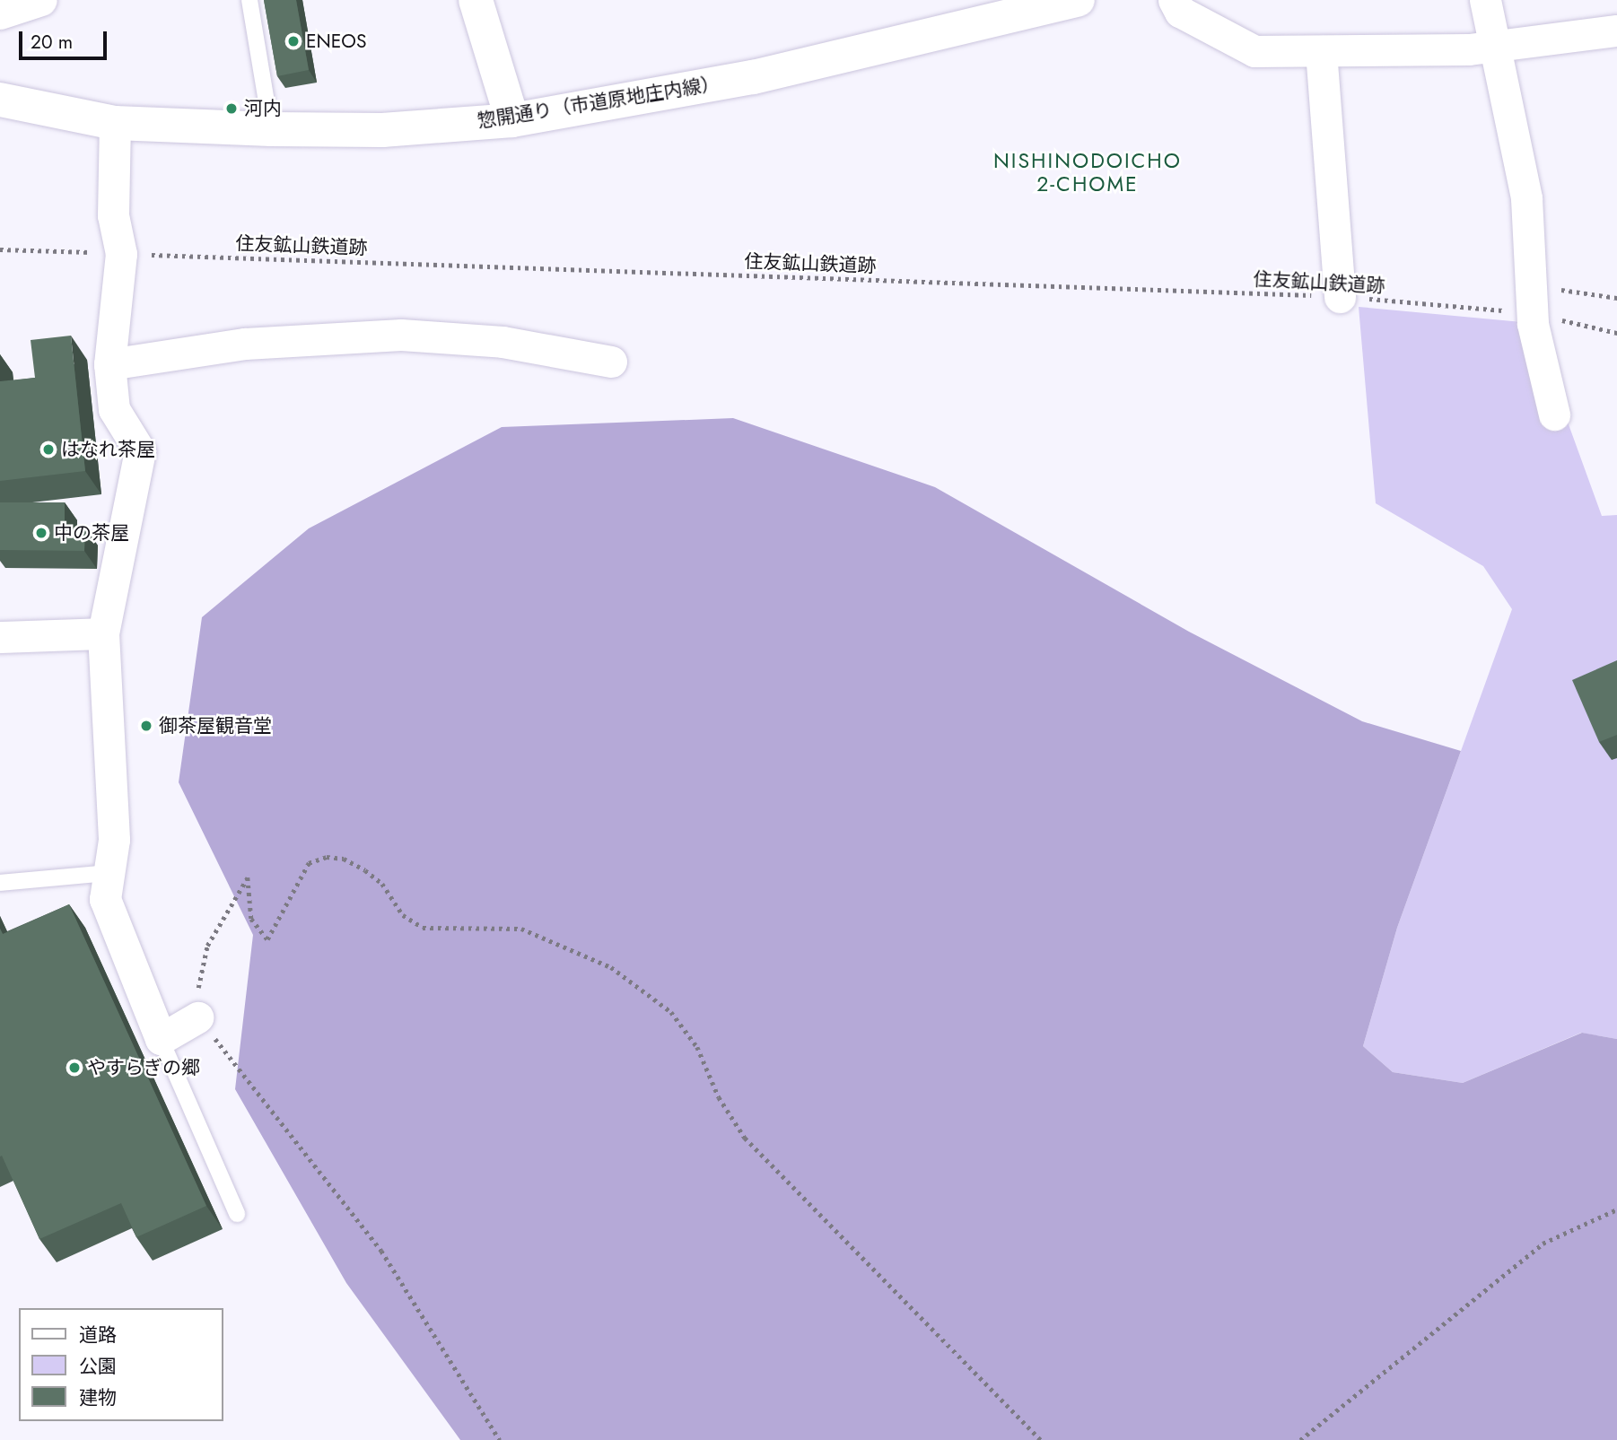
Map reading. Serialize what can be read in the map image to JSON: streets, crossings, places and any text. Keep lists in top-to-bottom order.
{
  "streets": {
    "street": ["惣開通り（市道原地庄内線）"],
    "path": ["住友鉱山鉄道跡"]
  },
  "districts": ["NISHINODOICHO 2-CHOME"],
  "places": [
    "ENEOS",
    "河内",
    "はなれ茶屋",
    "中の茶屋",
    "御茶屋観音堂",
    "やすらぎの郷"
  ],
  "legend": ["道路", "公園", "建物"],
  "scale_bar": "20 m"
}
